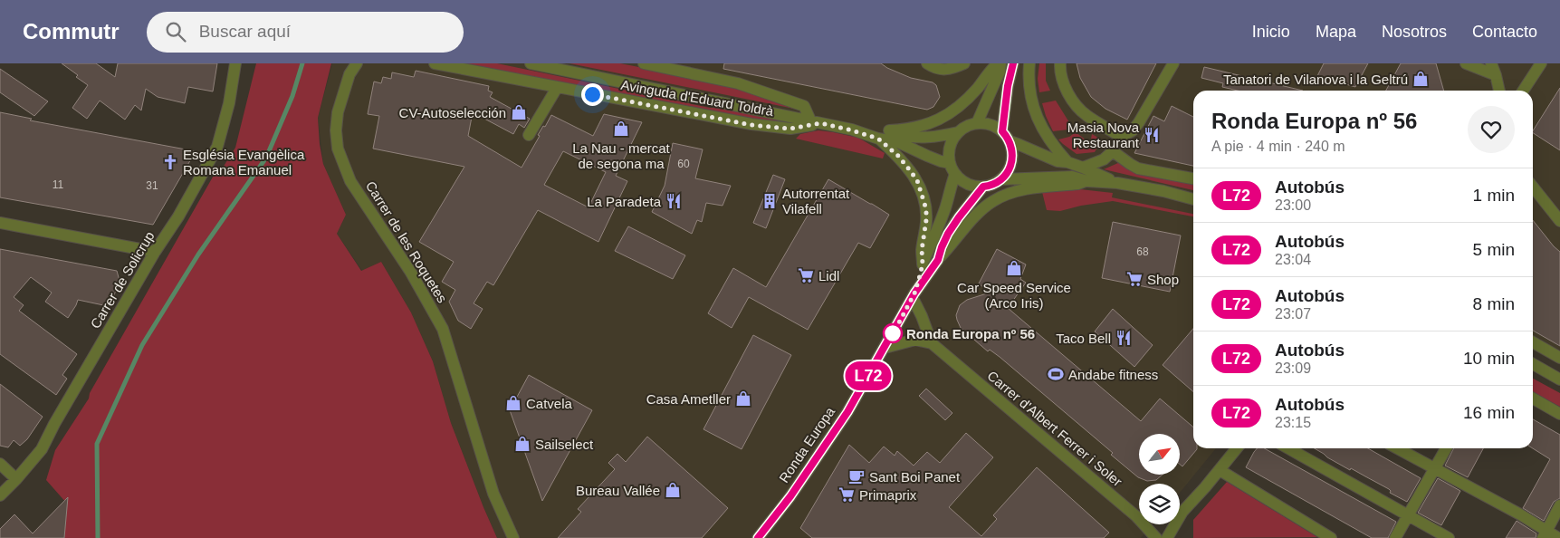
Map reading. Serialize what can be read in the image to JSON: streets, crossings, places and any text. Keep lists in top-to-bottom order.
{
  "streets": {
    "street": [
      "Avinguda d'Eduard Toldrà",
      "Carrer de les Roquetes",
      "Carrer de Solicrup",
      "Carrer d'Albert Ferrer i Soler",
      "Ronda Europa"
    ]
  },
  "crossings": [
    ["Avinguda d'Eduard Toldrà", "Ronda Europa"]
  ],
  "places": {
    "shop": [
      "Tanatori de Vilanova i la Geltrú",
      "CV-Autoselección",
      "La Nau - mercat de segona ma",
      "Car Speed Service (Arco Iris)",
      "Casa Ametller",
      "Catvela",
      "Sailselect",
      "Bureau Vallée"
    ],
    "restaurant": ["Masia Nova Restaurant", "La Paradeta", "Taco Bell"],
    "church": ["Església Evangèlica Romana Emanuel"],
    "building": ["Autorrentat Vilafell"],
    "supermarket": ["Lidl", "Shop", "Primaprix"],
    "other": ["Ronda Europa nº 56"],
    "sports": ["Andabe fitness"],
    "cafe": ["Sant Boi Panet"]
  },
  "lines": ["bus line L72"],
  "house_numbers": [
    "60",
    "11",
    "31",
    "68"
  ],
  "north": "top right",
  "page": {
    "header": "Commutr",
    "search": "Buscar aquí",
    "nav": [
      "Inicio",
      "Mapa",
      "Nosotros",
      "Contacto"
    ],
    "on_map": "L72",
    "heading": ["Ronda Europa nº 56", "A pie · 4 min · 240 m"],
    "list": [
      {
        "mark": "L72",
        "name": "Autobús",
        "note": "23:00",
        "value": "1 min"
      },
      {
        "mark": "L72",
        "name": "Autobús",
        "note": "23:04",
        "value": "5 min"
      },
      {
        "mark": "L72",
        "name": "Autobús",
        "note": "23:07",
        "value": "8 min"
      },
      {
        "mark": "L72",
        "name": "Autobús",
        "note": "23:09",
        "value": "10 min"
      },
      {
        "mark": "L72",
        "name": "Autobús",
        "note": "23:15",
        "value": "16 min"
      }
    ]
  }
}
